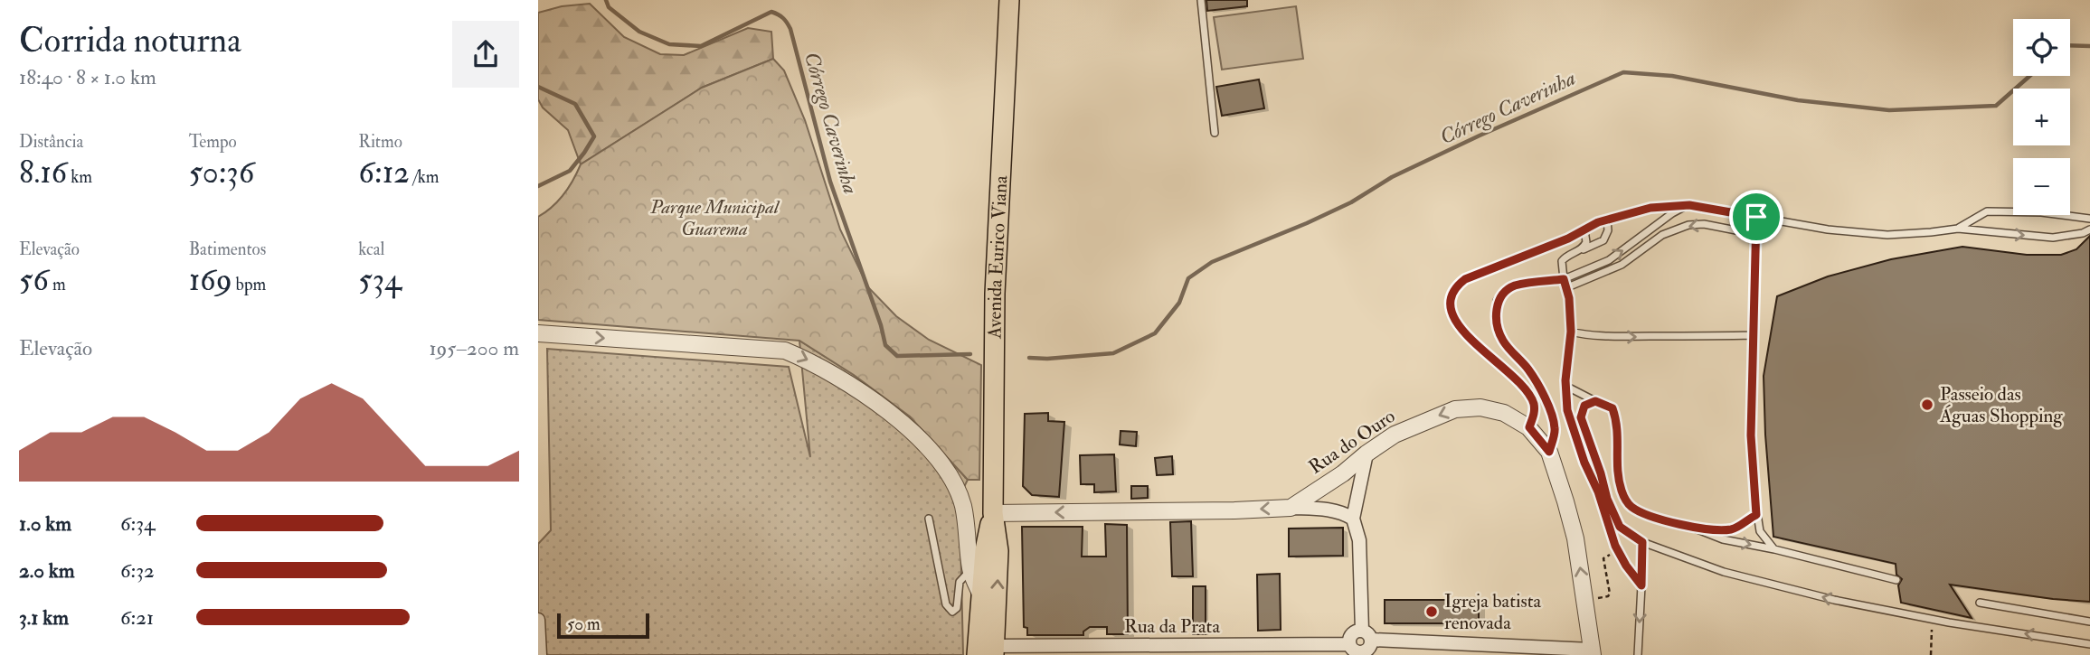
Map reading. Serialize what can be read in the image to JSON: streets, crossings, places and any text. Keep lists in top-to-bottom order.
{
  "streets": {
    "main road": ["Avenida Eurico Viana"],
    "street": ["Rua do Ouro", "Rua da Prata"]
  },
  "crossings": [
    ["Avenida Eurico Viana", "Rua da Prata"]
  ],
  "water": ["Córrego Caverinha"],
  "parks": ["Parque Municipal Guarema"],
  "places": ["Passeio das Águas Shopping", "Igreja batista renovada"],
  "scale_bar": "50 m",
  "page": {
    "heading": ["Corrida noturna", "18:40 · 8 × 1.0 km"],
    "map_buttons": ["+", "−"],
    "stats": [
      ["Distância", "8.16 km"],
      ["Tempo", "50:36"],
      ["Ritmo", "6:12 /km"],
      ["Elevação", "56 m"],
      ["Batimentos", "169 bpm"],
      ["kcal", "534"]
    ],
    "chart": ["Elevação", "195–200 m"],
    "list": [
      {
        "name": "1.0 km",
        "note": "6:34"
      },
      {
        "name": "2.0 km",
        "note": "6:32"
      },
      {
        "name": "3.1 km",
        "note": "6:21"
      }
    ],
    "scale": "50 m"
  }
}
